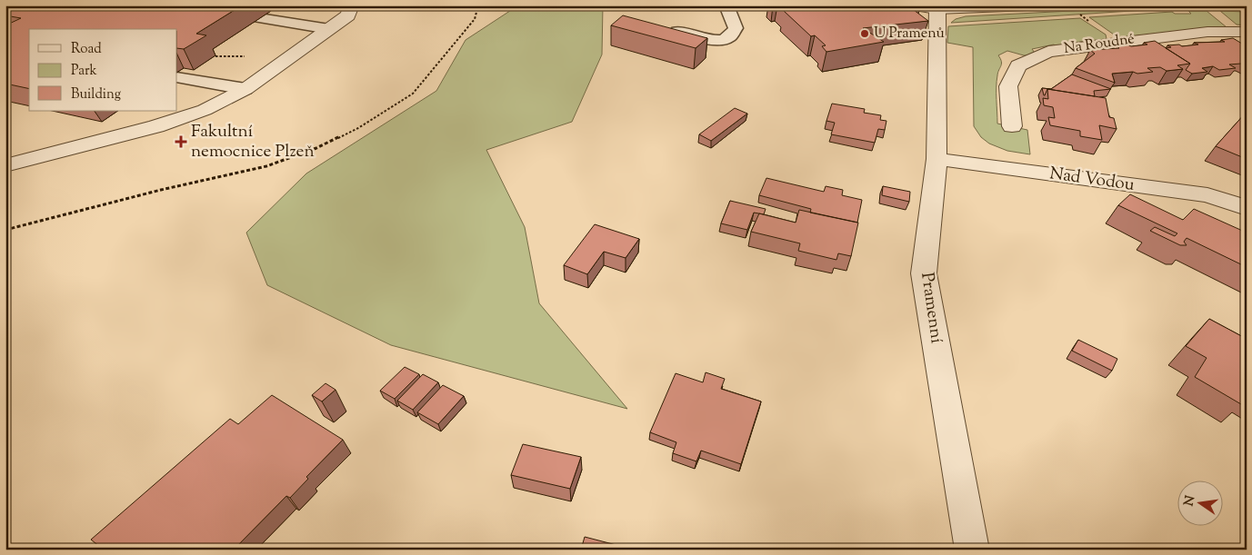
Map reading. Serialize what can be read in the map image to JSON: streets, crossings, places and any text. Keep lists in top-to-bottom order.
{
  "streets": {
    "street": ["Na Roudné", "Nad Vodou", "Pramenní"]
  },
  "crossings": [
    ["Nad Vodou", "Pramenní"]
  ],
  "places": {
    "other": ["U Pramenů"],
    "health": ["Fakultní nemocnice Plzeň"]
  },
  "legend": ["Road", "Park", "Building"],
  "north": "left"
}
